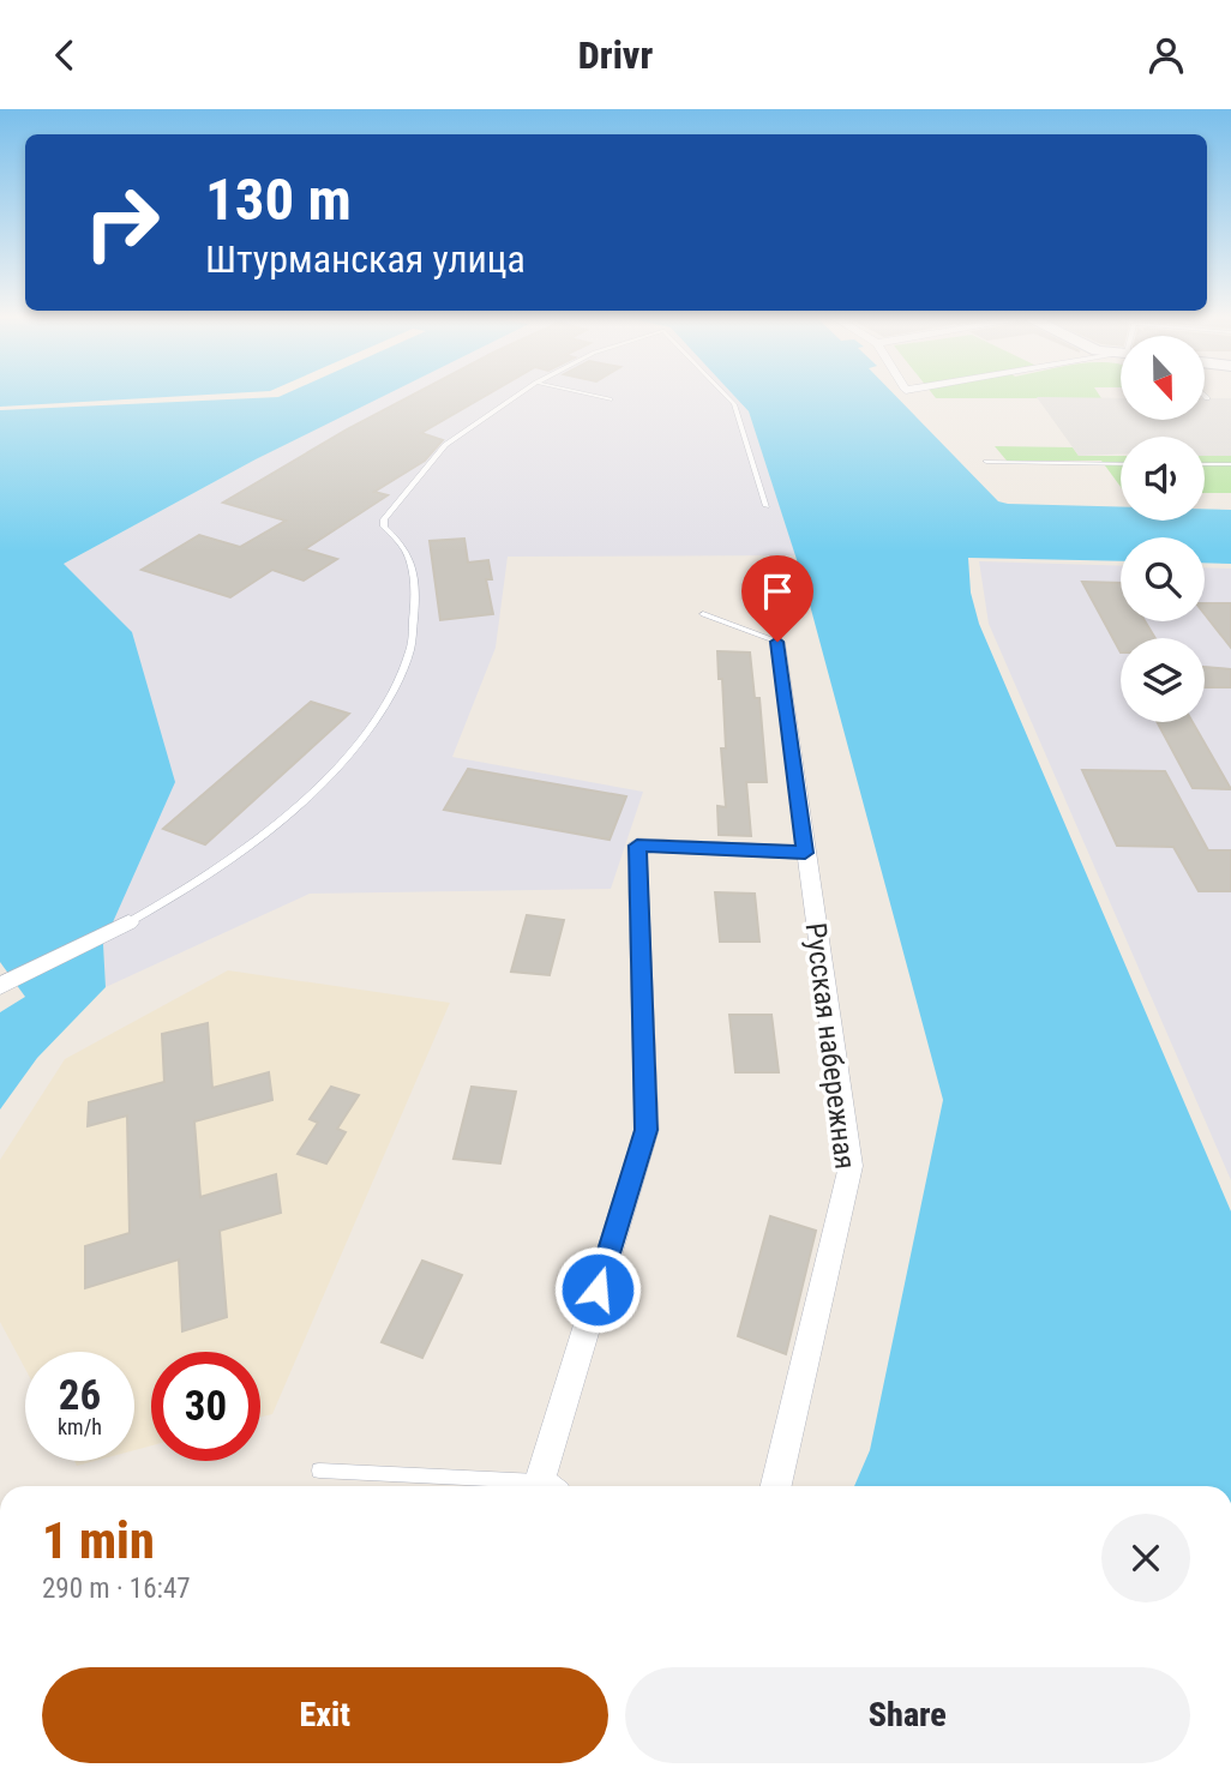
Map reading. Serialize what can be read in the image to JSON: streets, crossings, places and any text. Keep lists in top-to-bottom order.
{
  "streets": {
    "street": ["Русская набережная"]
  },
  "north": "bottom",
  "page": {
    "header": "Drivr",
    "turn": ["130 m", "Штурманская улица"],
    "speed": "26 km/h",
    "limit": "30",
    "heading": ["1 min", "290 m · 16:47"],
    "buttons": ["Exit", "Share"]
  }
}
